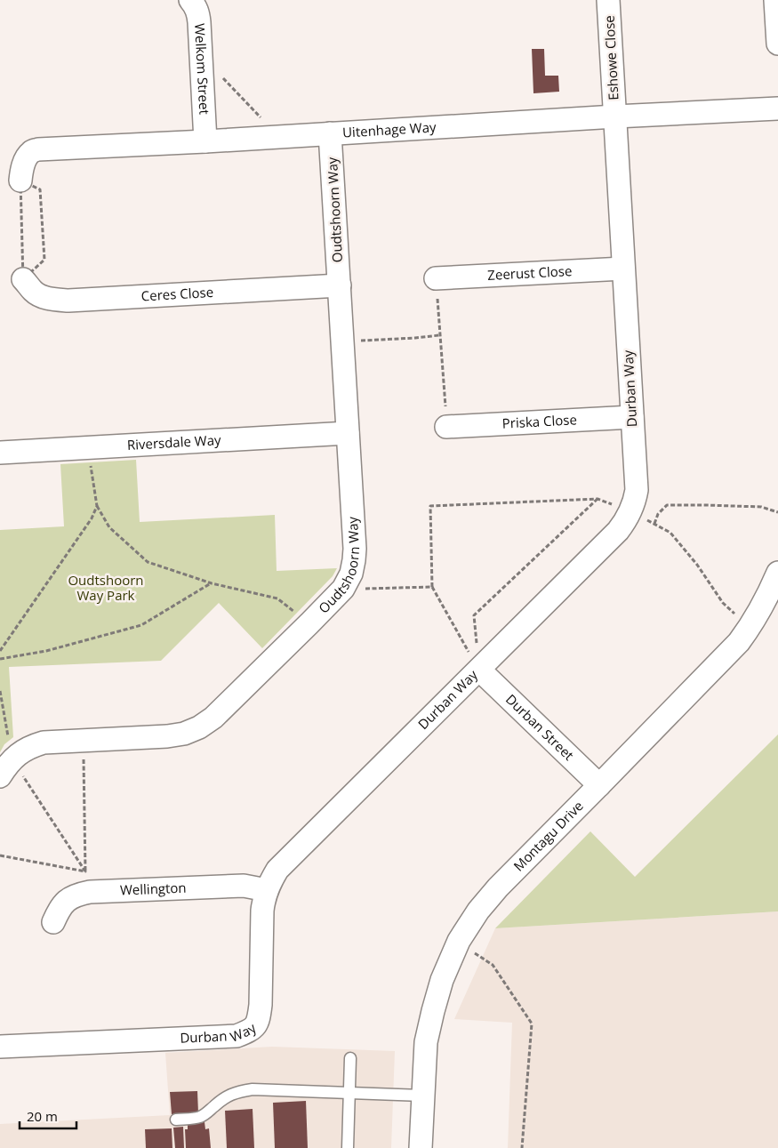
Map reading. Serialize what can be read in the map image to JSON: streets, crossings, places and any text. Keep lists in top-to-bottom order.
{
  "streets": {
    "street": [
      "Eshowe Close",
      "Welkom Street",
      "Uitenhage Way",
      "Oudtshoorn Way",
      "Zeerust Close",
      "Ceres Close",
      "Durban Way",
      "Priska Close",
      "Riversdale Way",
      "Durban Street",
      "Montagu Drive",
      "Wellington"
    ]
  },
  "crossings": [
    ["Eshowe Close", "Uitenhage Way"],
    ["Eshowe Close", "Durban Way"],
    ["Welkom Street", "Uitenhage Way"],
    ["Uitenhage Way", "Oudtshoorn Way"],
    ["Uitenhage Way", "Durban Way"],
    ["Oudtshoorn Way", "Ceres Close"],
    ["Oudtshoorn Way", "Riversdale Way"],
    ["Zeerust Close", "Durban Way"],
    ["Durban Way", "Priska Close"],
    ["Durban Way", "Durban Street"],
    ["Durban Way", "Wellington"],
    ["Durban Street", "Montagu Drive"]
  ],
  "parks": ["Oudtshoorn Way Park"],
  "scale_bar": "20 m"
}
